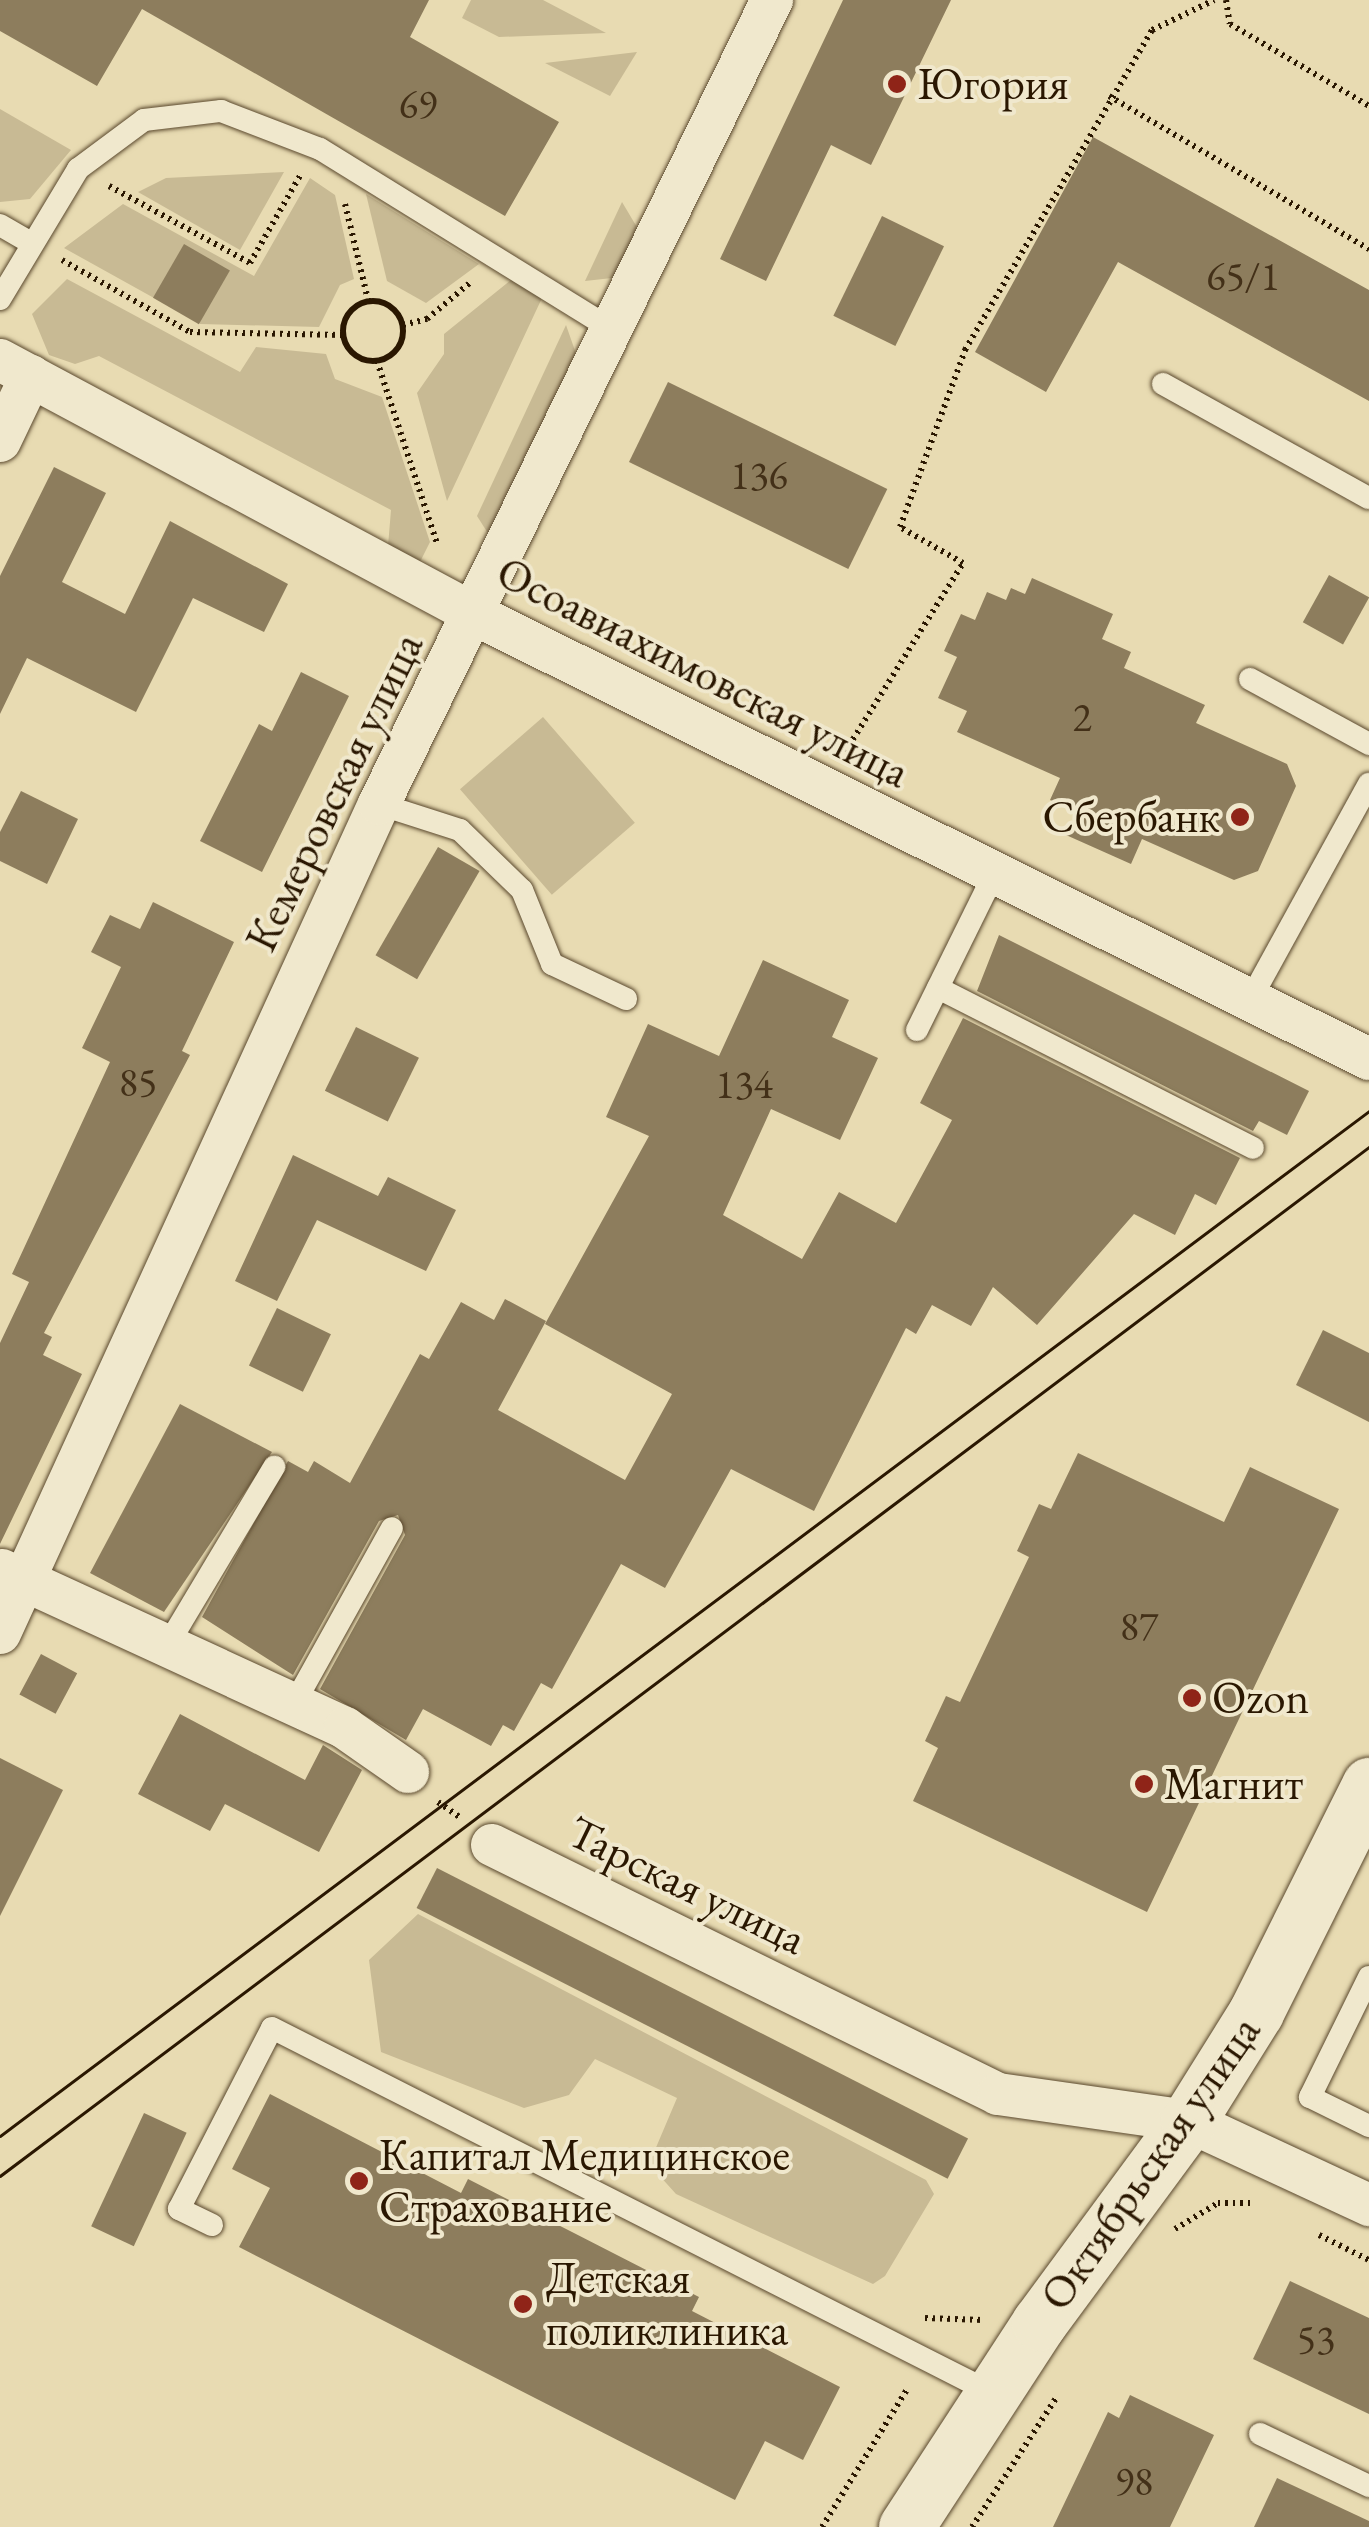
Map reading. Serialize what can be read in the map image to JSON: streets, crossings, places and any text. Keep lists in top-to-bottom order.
{
  "streets": {
    "street": [
      "Осоавиахимовская улица",
      "Кемеровская улица",
      "Тарская улица",
      "Октябрьская улица"
    ]
  },
  "crossings": [
    ["Осоавиахимовская улица", "Кемеровская улица"],
    ["Тарская улица", "Октябрьская улица"]
  ],
  "places": [
    "Югория",
    "Сбербанк",
    "Ozon",
    "Магнит",
    "Капитал Медицинское Страхование",
    "Детская поликлиника"
  ],
  "house_numbers": [
    "69",
    "65/1",
    "136",
    "2",
    "85",
    "134",
    "87",
    "53",
    "98"
  ]
}
